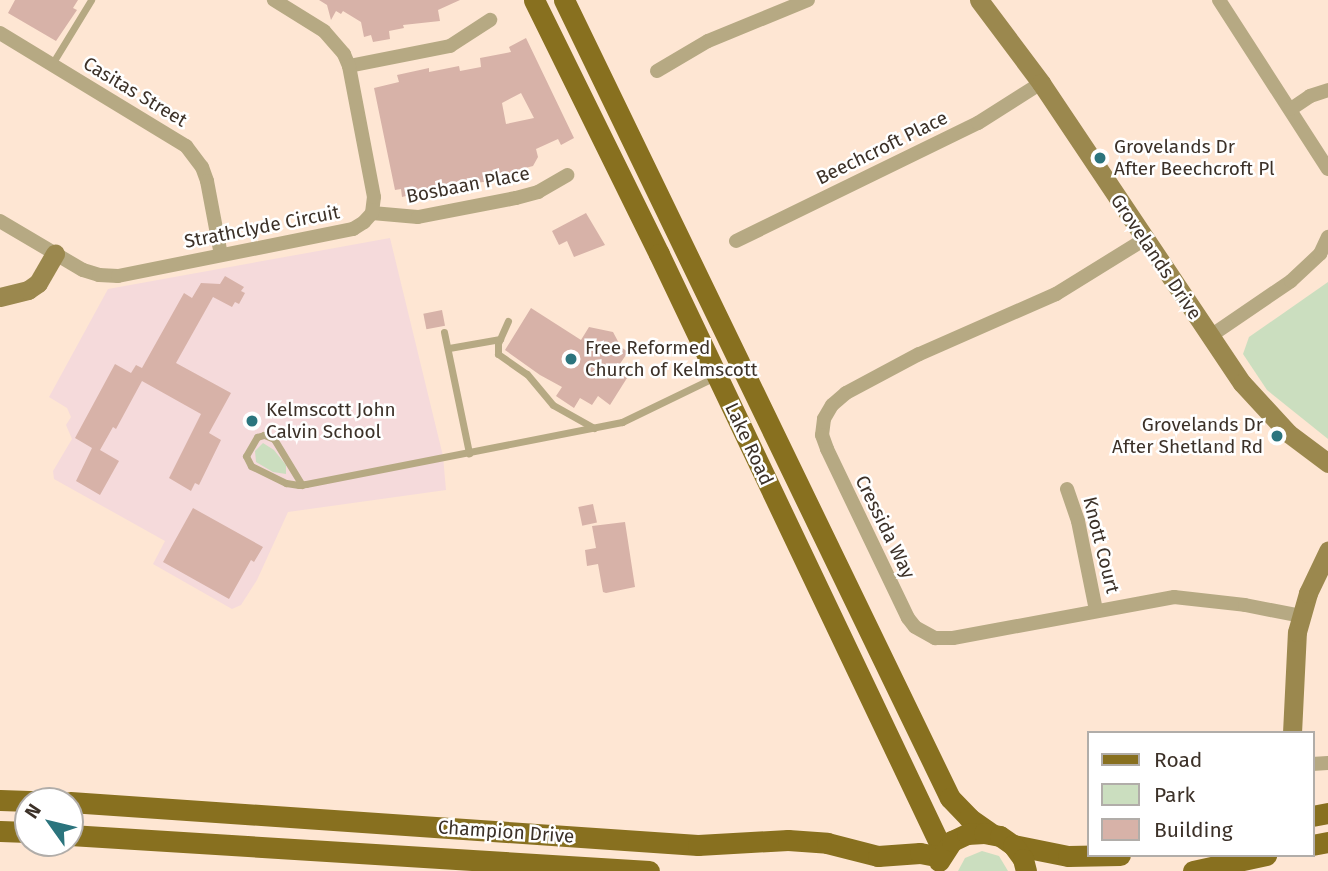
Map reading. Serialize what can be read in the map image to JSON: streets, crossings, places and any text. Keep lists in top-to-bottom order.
{
  "streets": {
    "main road": ["Lake Road", "Champion Drive"],
    "street": [
      "Casitas Street",
      "Beechcroft Place",
      "Bosbaan Place",
      "Strathclyde Circuit",
      "Grovelands Drive",
      "Cressida Way",
      "Knott Court"
    ]
  },
  "crossings": [
    ["Casitas Street", "Strathclyde Circuit"],
    ["Beechcroft Place", "Grovelands Drive"],
    ["Bosbaan Place", "Strathclyde Circuit"],
    ["Grovelands Drive", "Cressida Way"],
    ["Lake Road", "Champion Drive"],
    ["Cressida Way", "Knott Court"]
  ],
  "places": [
    "Grovelands Dr After Beechcroft Pl",
    "Free Reformed Church of Kelmscott",
    "Kelmscott John Calvin School",
    "Grovelands Dr After Shetland Rd"
  ],
  "legend": ["Road", "Park", "Building"],
  "north": "top left"
}
